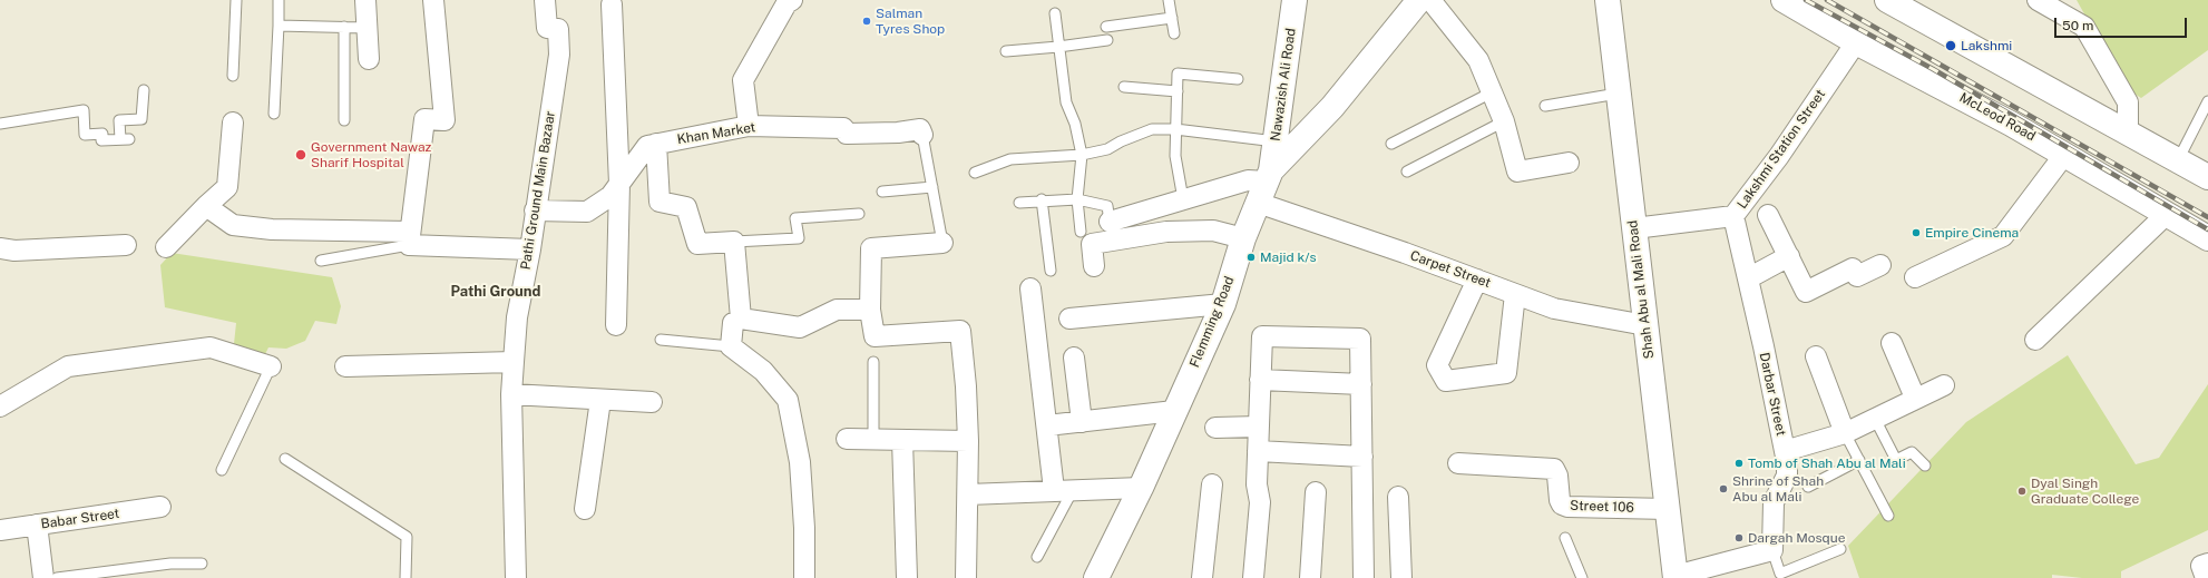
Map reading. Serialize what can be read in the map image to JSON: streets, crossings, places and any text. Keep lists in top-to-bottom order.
{
  "streets": {
    "street": [
      "Nawazish Ali Road",
      "McLeod Road",
      "Khan Market",
      "Lakshmi Station Street",
      "Pathi Ground Main Bazaar",
      "Carpet Street",
      "Shah Abu al Mali Road",
      "Flemming Road",
      "Darbar Street",
      "Street 106",
      "Babar Street"
    ]
  },
  "crossings": [
    ["Nawazish Ali Road", "Carpet Street"],
    ["Nawazish Ali Road", "Flemming Road"],
    ["McLeod Road", "Lakshmi Station Street"],
    ["Khan Market", "Pathi Ground Main Bazaar"],
    ["Lakshmi Station Street", "Shah Abu al Mali Road"],
    ["Lakshmi Station Street", "Darbar Street"],
    ["Carpet Street", "Shah Abu al Mali Road"],
    ["Carpet Street", "Flemming Road"],
    ["Shah Abu al Mali Road", "Street 106"]
  ],
  "districts": ["Pathi Ground"],
  "places": [
    "Salman Tyres Shop",
    "Lakshmi",
    "Government Nawaz Sharif Hospital",
    "Empire Cinema",
    "Majid k/s",
    "Tomb of Shah Abu al Mali",
    "Shrine of Shah Abu al Mali",
    "Dyal Singh Graduate College",
    "Dargah Mosque"
  ],
  "scale_bar": "50 m"
}
